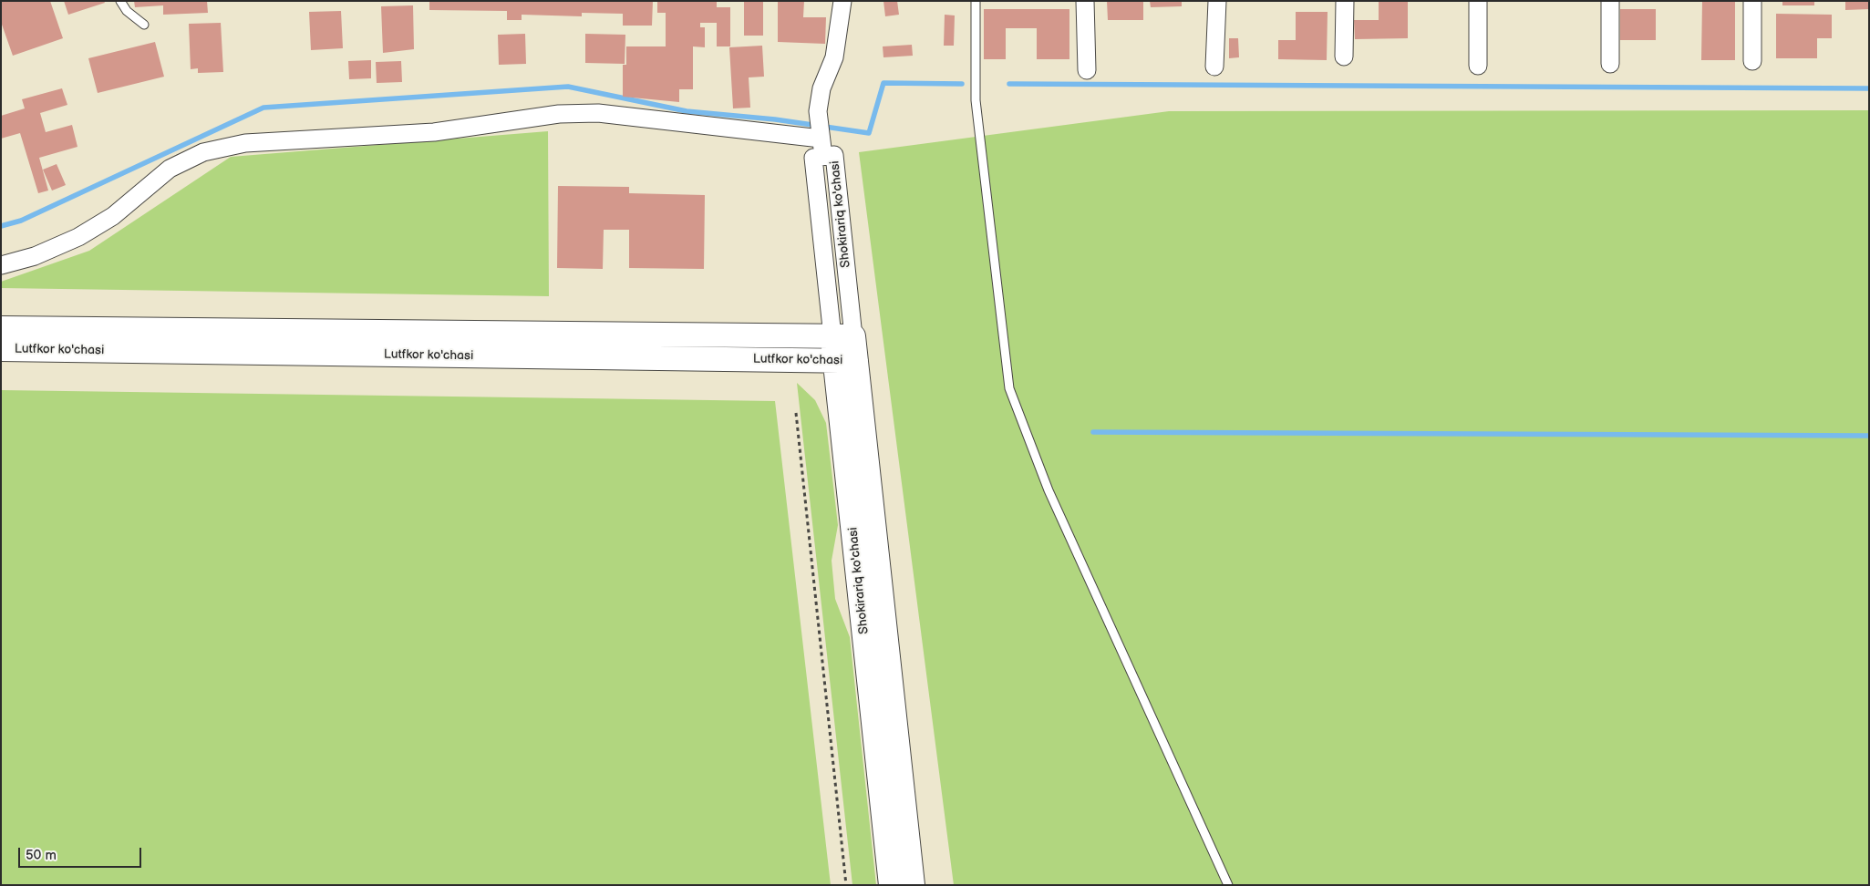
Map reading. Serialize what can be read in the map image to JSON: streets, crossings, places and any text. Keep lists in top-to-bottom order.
{
  "streets": {
    "main road": ["Shokirariq ko'chasi", "Lutfkor ko'chasi"]
  },
  "crossings": [
    ["Shokirariq ko'chasi", "Lutfkor ko'chasi"]
  ],
  "scale_bar": "50 m"
}
